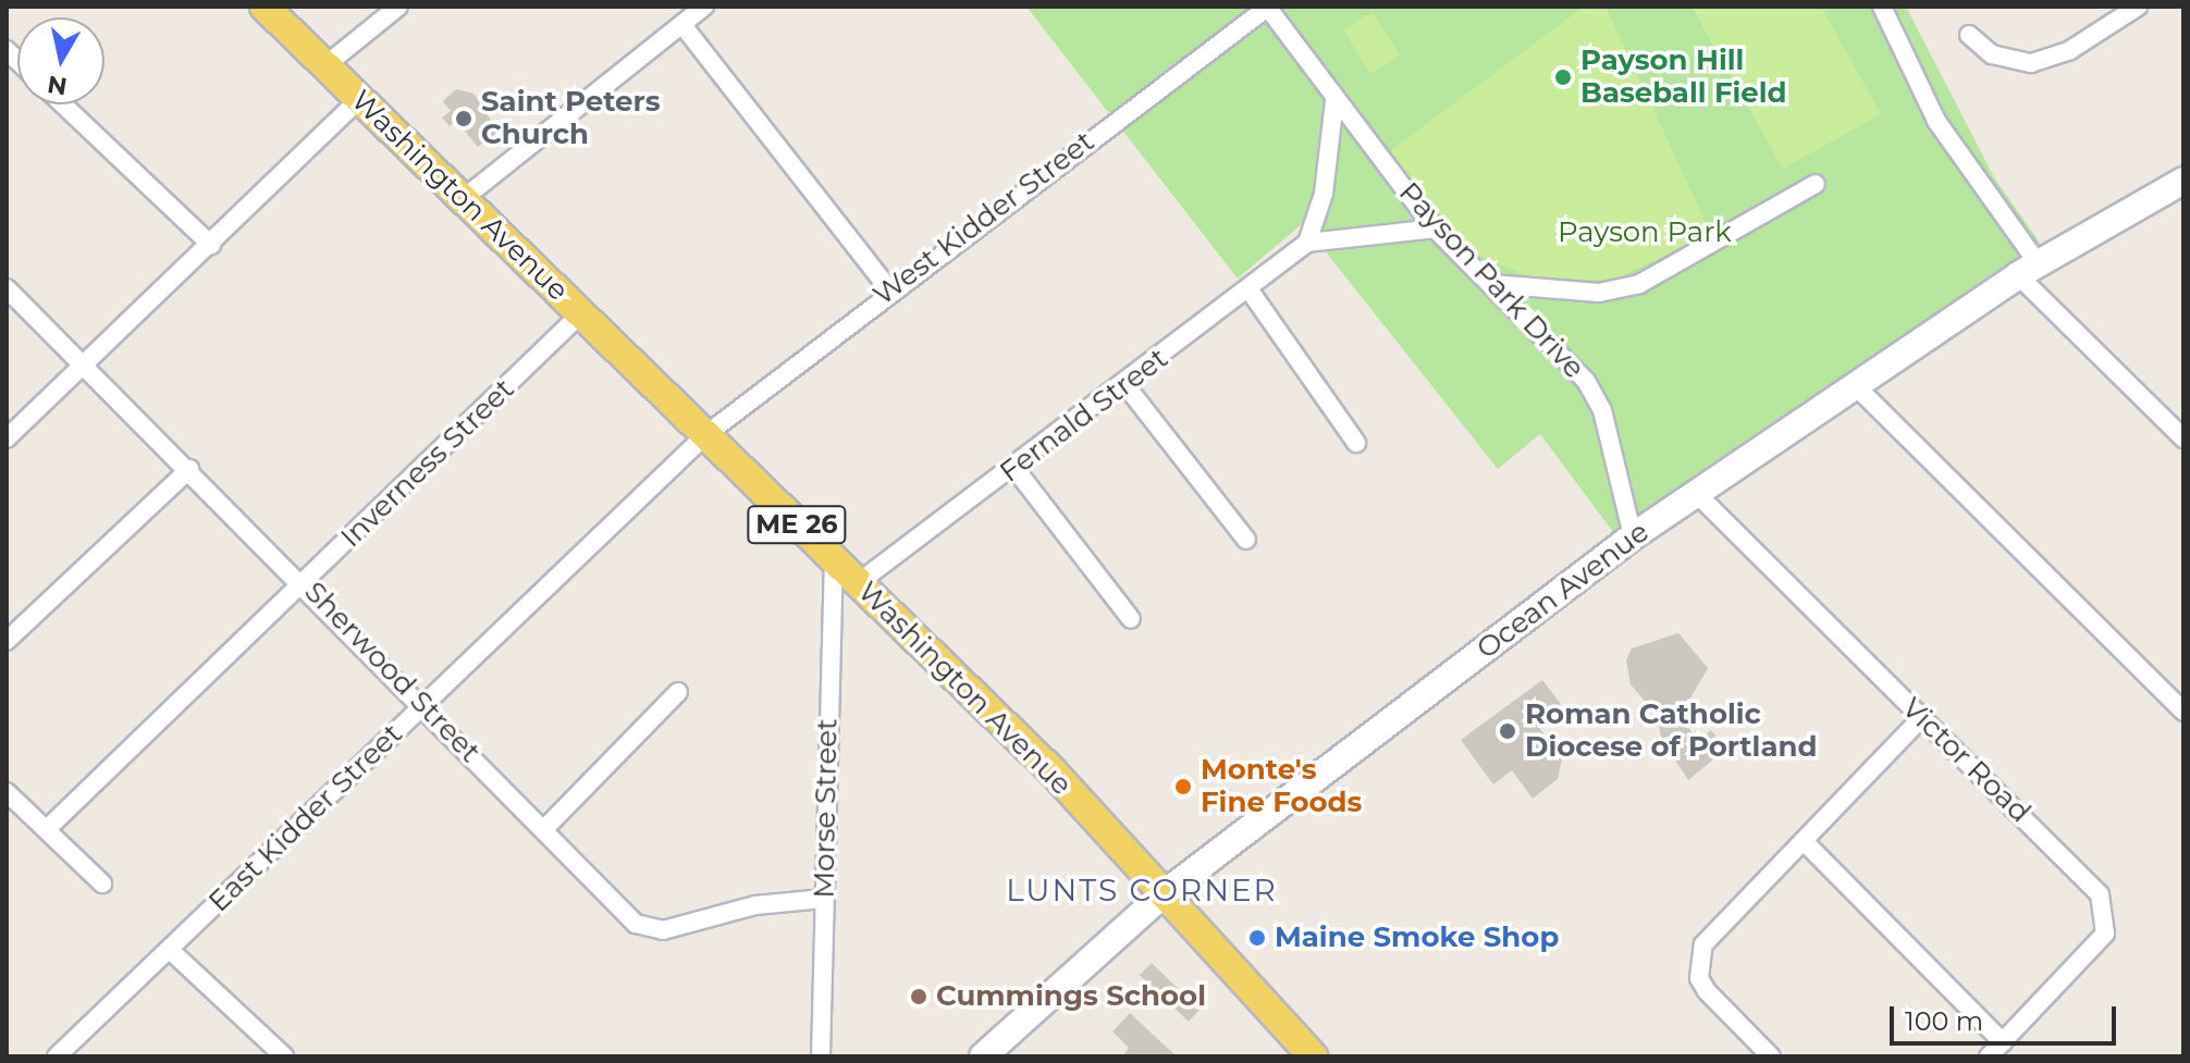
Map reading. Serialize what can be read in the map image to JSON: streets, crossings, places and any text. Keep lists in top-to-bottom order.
{
  "streets": {
    "main road": ["Washington Avenue", "ME 26", "Ocean Avenue"],
    "street": [
      "West Kidder Street",
      "Payson Park Drive",
      "Fernald Street",
      "Inverness Street",
      "Sherwood Street",
      "Victor Road",
      "Morse Street",
      "East Kidder Street"
    ]
  },
  "crossings": [
    ["Washington Avenue", "West Kidder Street"],
    ["Washington Avenue", "Fernald Street"],
    ["Washington Avenue", "Inverness Street"],
    ["Washington Avenue", "Ocean Avenue"],
    ["Washington Avenue", "Morse Street"],
    ["Washington Avenue", "East Kidder Street"],
    ["West Kidder Street", "Payson Park Drive"],
    ["West Kidder Street", "East Kidder Street"],
    ["Payson Park Drive", "Ocean Avenue"],
    ["Inverness Street", "Sherwood Street"],
    ["Ocean Avenue", "Victor Road"],
    ["Sherwood Street", "Morse Street"],
    ["Sherwood Street", "East Kidder Street"]
  ],
  "districts": ["LUNTS CORNER"],
  "parks": ["Payson Park"],
  "places": [
    "Payson Hill Baseball Field",
    "Saint Peters Church",
    "Roman Catholic Diocese of Portland",
    "Monte's Fine Foods",
    "Maine Smoke Shop",
    "Cummings School"
  ],
  "scale_bar": "100 m",
  "north": "bottom"
}
